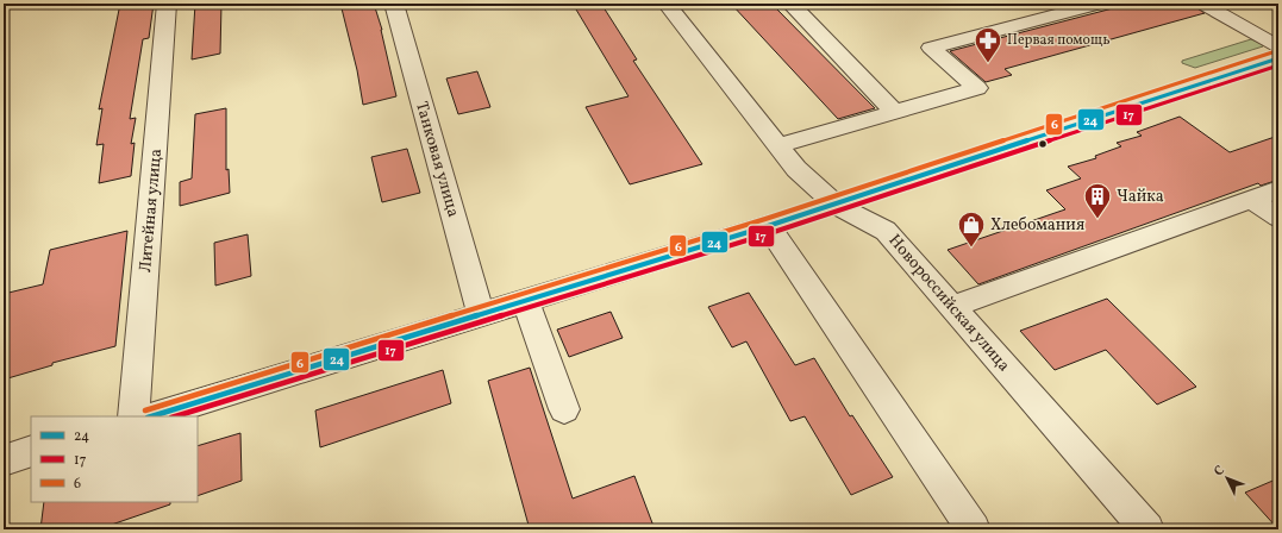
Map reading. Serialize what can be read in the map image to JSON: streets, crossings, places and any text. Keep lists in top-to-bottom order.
{
  "streets": {
    "street": ["Танковая улица", "Литейная улица", "Новороссийская улица"]
  },
  "places": {
    "pharmacy": ["Первая помощь"],
    "building": ["Чайка"],
    "shop": ["Хлебомания"]
  },
  "lines": ["transit line 6", "transit line 24", "transit line 17"],
  "legend": ["24", "17", "6"],
  "north": "top left"
}
